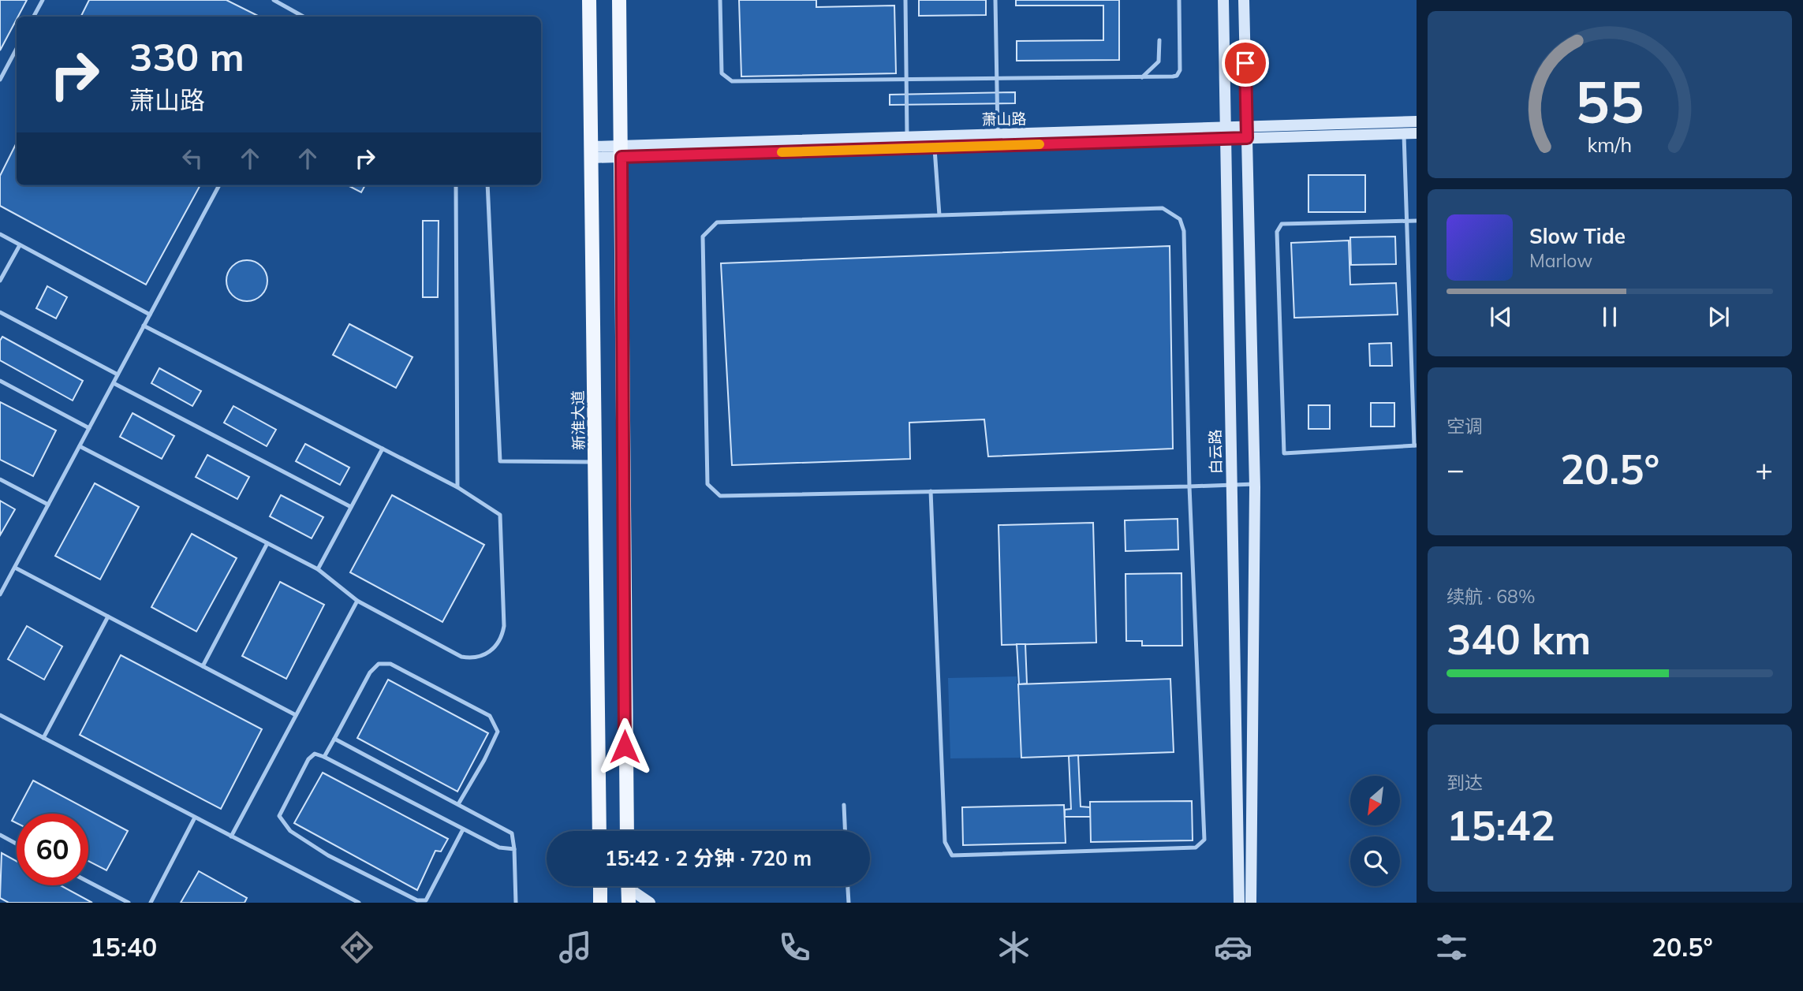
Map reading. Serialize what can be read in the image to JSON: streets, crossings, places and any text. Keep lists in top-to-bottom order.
{
  "streets": {
    "main road": ["新淮大道"],
    "street": ["萧山路", "白云路"]
  },
  "crossings": [
    ["萧山路", "新淮大道"],
    ["萧山路", "白云路"]
  ],
  "north": "bottom left",
  "page": {
    "turn": ["330 m", "萧山路"],
    "song": ["Slow Tide", "Marlow"],
    "tile": [
      "空调",
      ["续航 · 68%", "340 km"],
      ["到达", "15:42"]
    ],
    "heat": ["−", "20.5°", "+"],
    "limit": "60",
    "trip": "15:42 · 2 分钟 · 720 m",
    "tabs": ["15:40", "20.5°"],
    "gauge": ["55", "km/h"]
  }
}
